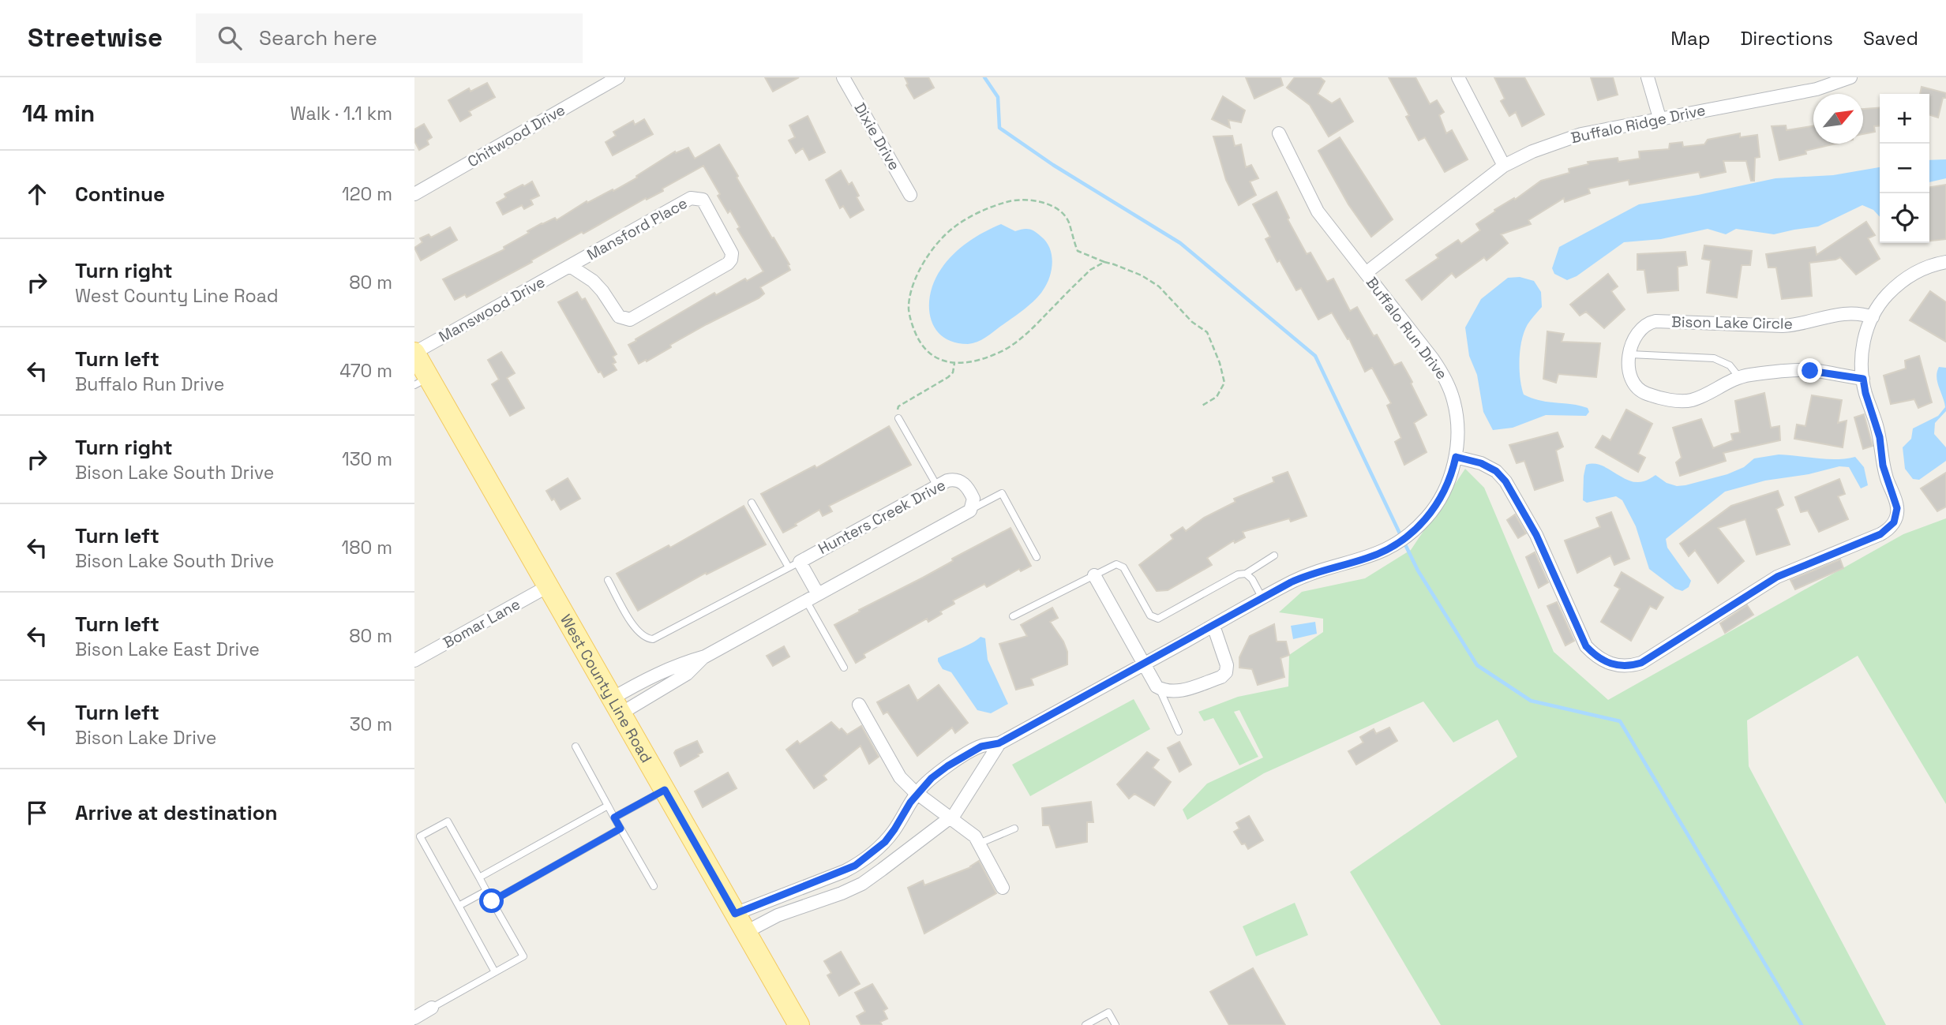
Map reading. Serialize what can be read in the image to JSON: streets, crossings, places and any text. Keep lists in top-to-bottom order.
{
  "streets": {
    "main road": ["West County Line Road"],
    "street": [
      "Buffalo Ridge Drive",
      "Chitwood Drive",
      "Dixie Drive",
      "Mansford Place",
      "Manswood Drive",
      "Bison Lake Circle",
      "Buffalo Run Drive",
      "Hunters Creek Drive",
      "Bomar Lane"
    ]
  },
  "crossings": [
    ["Buffalo Ridge Drive", "Buffalo Run Drive"],
    ["Mansford Place", "Manswood Drive"],
    ["Manswood Drive", "West County Line Road"],
    ["Buffalo Run Drive", "West County Line Road"],
    ["Bomar Lane", "West County Line Road"]
  ],
  "north": "top right",
  "page": {
    "header": "Streetwise",
    "search": "Search here",
    "nav": ["Map", "Directions", "Saved"],
    "heading": ["14 min", "Walk · 1.1 km"],
    "map_buttons": ["+", "−"],
    "list": [
      ["Continue", "120 m"],
      ["Turn right", "West County Line Road", "80 m"],
      ["Turn left", "Buffalo Run Drive", "470 m"],
      ["Turn right", "Bison Lake South Drive", "130 m"],
      ["Turn left", "Bison Lake South Drive", "180 m"],
      ["Turn left", "Bison Lake East Drive", "80 m"],
      ["Turn left", "Bison Lake Drive", "30 m"],
      "Arrive at destination"
    ]
  }
}
